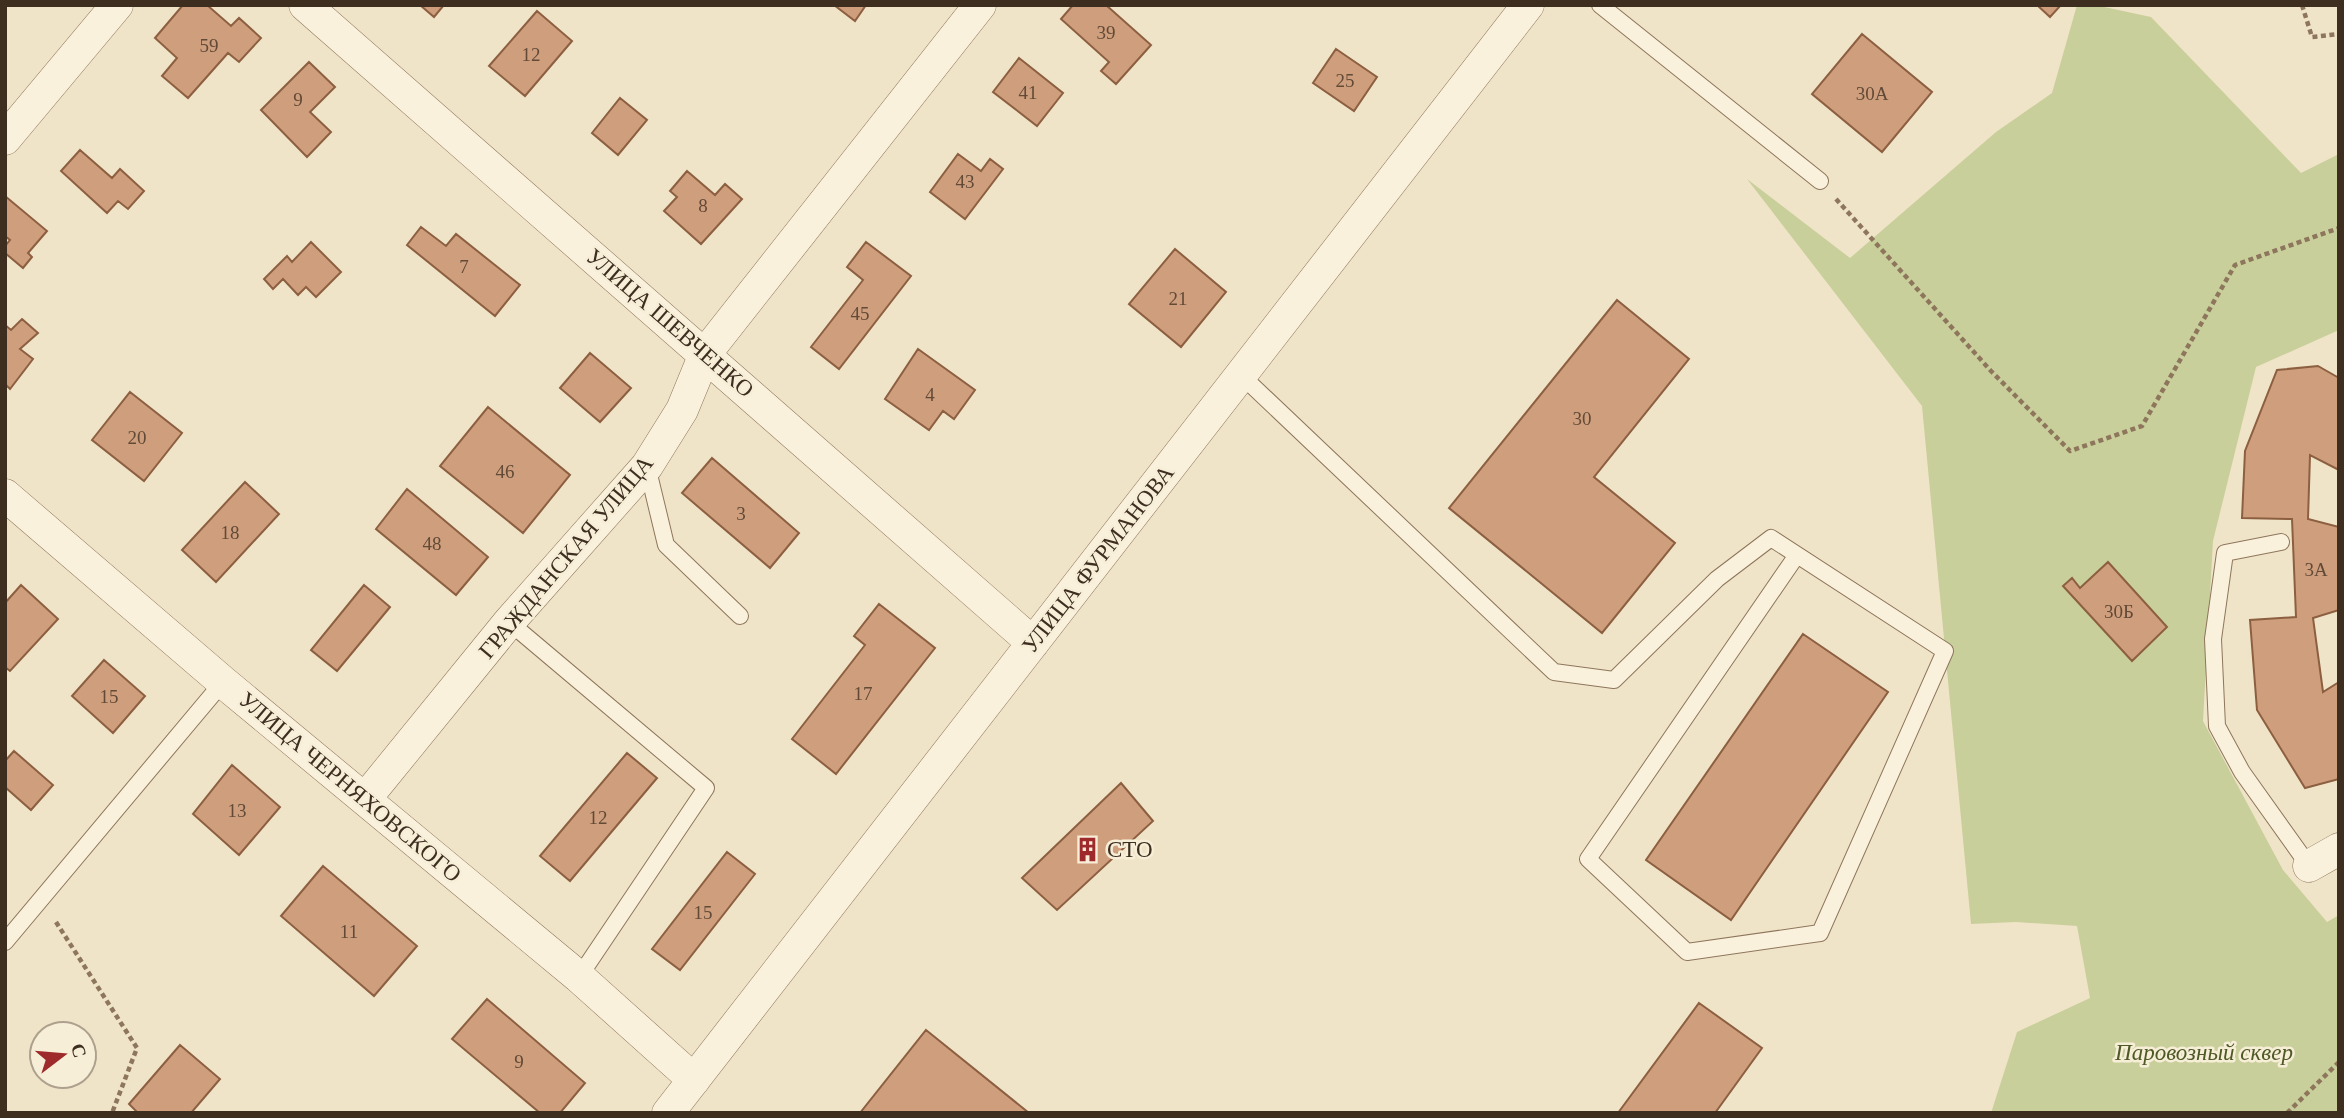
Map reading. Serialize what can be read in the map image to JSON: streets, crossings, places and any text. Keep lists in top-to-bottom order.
{
  "streets": {
    "street": [
      "УЛИЦА ШЕВЧЕНКО",
      "ГРАЖДАНСКАЯ УЛИЦА",
      "УЛИЦА ФУРМАНОВА",
      "УЛИЦА ЧЕРНЯХОВСКОГО"
    ]
  },
  "crossings": [
    ["УЛИЦА ШЕВЧЕНКО", "ГРАЖДАНСКАЯ УЛИЦА"],
    ["УЛИЦА ШЕВЧЕНКО", "УЛИЦА ФУРМАНОВА"],
    ["ГРАЖДАНСКАЯ УЛИЦА", "УЛИЦА ЧЕРНЯХОВСКОГО"],
    ["УЛИЦА ФУРМАНОВА", "УЛИЦА ЧЕРНЯХОВСКОГО"]
  ],
  "parks": ["Паровозный сквер"],
  "places": {
    "building": ["СТО"]
  },
  "house_numbers": [
    "39",
    "59",
    "12",
    "25",
    "41",
    "30А",
    "9",
    "43",
    "8",
    "7",
    "21",
    "45",
    "4",
    "30",
    "20",
    "46",
    "3",
    "18",
    "48",
    "3А",
    "30Б",
    "17",
    "15",
    "13",
    "12",
    "15",
    "11",
    "9"
  ],
  "north": "right"
}
